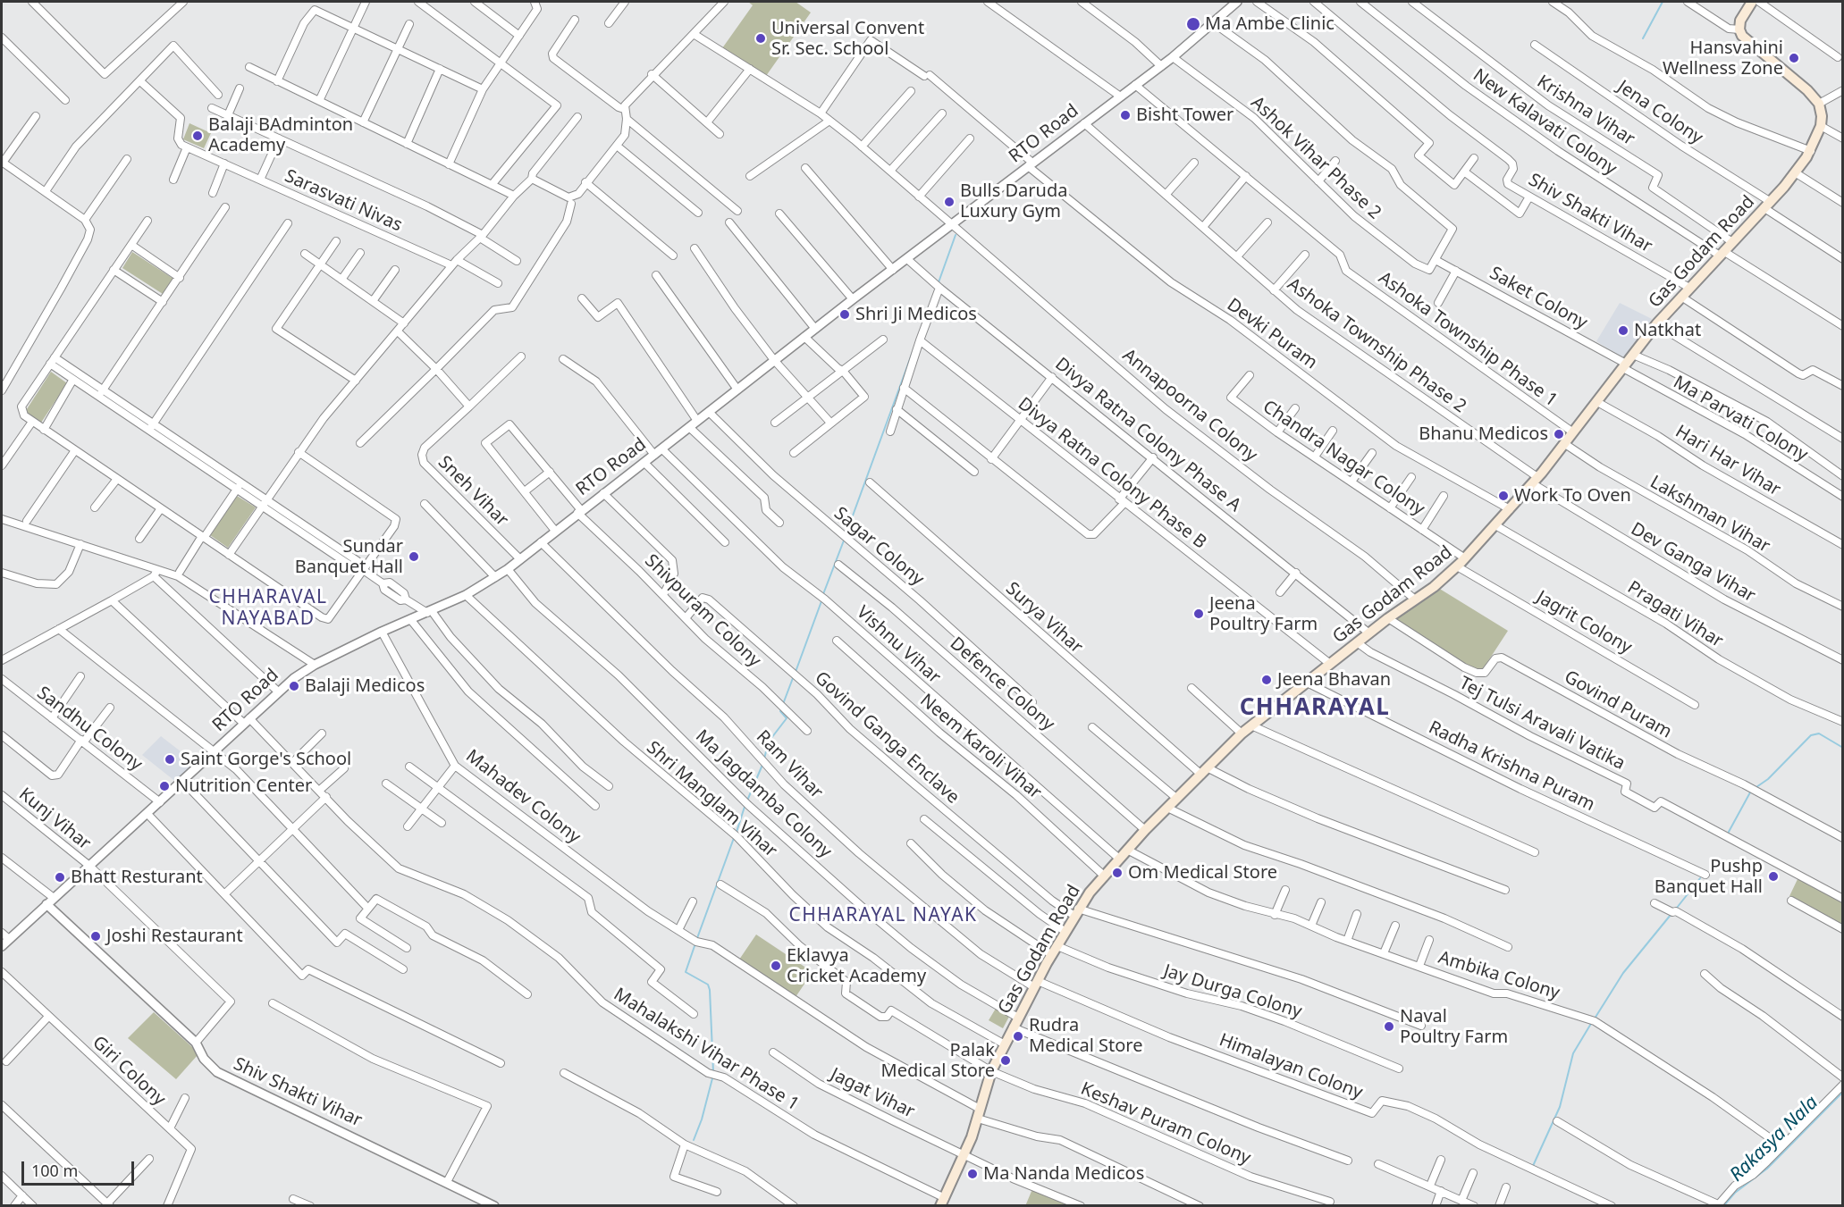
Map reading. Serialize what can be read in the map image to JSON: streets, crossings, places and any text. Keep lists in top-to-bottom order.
{
  "streets": {
    "main road": ["Gas Godam Road"],
    "street": [
      "Krishna Vihar",
      "Jena Colony",
      "New Kalavati Colony",
      "RTO Road",
      "Ashok Vihar Phase 2",
      "Sarasvati Nivas",
      "Shiv Shakti Vihar",
      "Saket Colony",
      "Devki Puram",
      "Ashoka Township Phase 1",
      "Ashoka Township Phase 2",
      "Annapoorna Colony",
      "Ma Parvati Colony",
      "Divya Ratna Colony Phase A",
      "Chandra Nagar Colony",
      "Hari Har Vihar",
      "Divya Ratna Colony Phase B",
      "Sneh Vihar",
      "Lakshman Vihar",
      "Sagar Colony",
      "Dev Ganga Vihar",
      "Shivpuram Colony",
      "Pragati Vihar",
      "Surya Vihar",
      "Jagrit Colony",
      "Vishnu Vihar",
      "Defence Colony",
      "Govind Puram",
      "Tej Tulsi Aravali Vatika",
      "Sandhu Colony",
      "Govind Ganga Enclave",
      "Neem Karoli Vihar",
      "Ram Vihar",
      "Radha Krishna Puram",
      "Ma Jagdamba Colony",
      "Mahadev Colony",
      "Shri Manglam Vihar",
      "Kunj Vihar",
      "Ambika Colony",
      "Jay Durga Colony",
      "Mahalakshi Vihar Phase 1",
      "Himalayan Colony",
      "Giri Colony",
      "Jagat Vihar",
      "Keshav Puram Colony"
    ]
  },
  "crossings": [
    ["Krishna Vihar", "Gas Godam Road"],
    ["Jena Colony", "Gas Godam Road"],
    ["New Kalavati Colony", "Gas Godam Road"],
    ["RTO Road", "Ashok Vihar Phase 2"],
    ["RTO Road", "Shiv Shakti Vihar"],
    ["RTO Road", "Devki Puram"],
    ["RTO Road", "Ashoka Township Phase 2"],
    ["RTO Road", "Annapoorna Colony"],
    ["RTO Road", "Divya Ratna Colony Phase A"],
    ["RTO Road", "Sneh Vihar"],
    ["RTO Road", "Sagar Colony"],
    ["RTO Road", "Shivpuram Colony"],
    ["RTO Road", "Vishnu Vihar"],
    ["RTO Road", "Sandhu Colony"],
    ["RTO Road", "Ram Vihar"],
    ["RTO Road", "Ma Jagdamba Colony"],
    ["RTO Road", "Mahadev Colony"],
    ["RTO Road", "Shri Manglam Vihar"],
    ["RTO Road", "Kunj Vihar"],
    ["RTO Road", "Mahalakshi Vihar Phase 1"],
    ["Ashok Vihar Phase 2", "Saket Colony"],
    ["Shiv Shakti Vihar", "Gas Godam Road"],
    ["Shiv Shakti Vihar", "Kunj Vihar"],
    ["Gas Godam Road", "Saket Colony"],
    ["Gas Godam Road", "Devki Puram"],
    ["Gas Godam Road", "Ashoka Township Phase 1"],
    ["Gas Godam Road", "Ashoka Township Phase 2"],
    ["Gas Godam Road", "Annapoorna Colony"],
    ["Gas Godam Road", "Ma Parvati Colony"],
    ["Gas Godam Road", "Divya Ratna Colony Phase A"],
    ["Gas Godam Road", "Chandra Nagar Colony"],
    ["Gas Godam Road", "Hari Har Vihar"],
    ["Gas Godam Road", "Divya Ratna Colony Phase B"],
    ["Gas Godam Road", "Lakshman Vihar"],
    ["Gas Godam Road", "Dev Ganga Vihar"],
    ["Gas Godam Road", "Pragati Vihar"],
    ["Gas Godam Road", "Surya Vihar"],
    ["Gas Godam Road", "Jagrit Colony"],
    ["Gas Godam Road", "Vishnu Vihar"],
    ["Gas Godam Road", "Defence Colony"],
    ["Gas Godam Road", "Govind Puram"],
    ["Gas Godam Road", "Tej Tulsi Aravali Vatika"],
    ["Gas Godam Road", "Govind Ganga Enclave"],
    ["Gas Godam Road", "Neem Karoli Vihar"],
    ["Gas Godam Road", "Ram Vihar"],
    ["Gas Godam Road", "Radha Krishna Puram"],
    ["Gas Godam Road", "Ma Jagdamba Colony"],
    ["Gas Godam Road", "Mahadev Colony"],
    ["Gas Godam Road", "Shri Manglam Vihar"],
    ["Gas Godam Road", "Ambika Colony"],
    ["Gas Godam Road", "Jay Durga Colony"],
    ["Gas Godam Road", "Mahalakshi Vihar Phase 1"],
    ["Gas Godam Road", "Himalayan Colony"],
    ["Gas Godam Road", "Jagat Vihar"],
    ["Gas Godam Road", "Keshav Puram Colony"],
    ["Saket Colony", "Ma Parvati Colony"],
    ["Ashoka Township Phase 2", "Dev Ganga Vihar"],
    ["Shivpuram Colony", "Govind Ganga Enclave"],
    ["Ram Vihar", "Himalayan Colony"]
  ],
  "districts": ["CHHARAVAL NAYABAD", "CHHARAYAL", "CHHARAYAL NAYAK"],
  "water": ["Rakasya Nala"],
  "places": [
    "Ma Ambe Clinic",
    "Universal Convent Sr. Sec. School",
    "Hansvahini Wellness Zone",
    "Bisht Tower",
    "Balaji BAdminton Academy",
    "Bulls Daruda Luxury Gym",
    "Shri Ji Medicos",
    "Natkhat",
    "Bhanu Medicos",
    "Work To Oven",
    "Sundar Banquet Hall",
    "Jeena Poultry Farm",
    "Jeena Bhavan",
    "Balaji Medicos",
    "Saint Gorge's School",
    "Nutrition Center",
    "Om Medical Store",
    "Pushp Banquet Hall",
    "Bhatt Resturant",
    "Joshi Restaurant",
    "Eklavya Cricket Academy",
    "Naval Poultry Farm",
    "Rudra Medical Store",
    "Palak Medical Store",
    "Ma Nanda Medicos"
  ],
  "scale_bar": "100 m"
}
